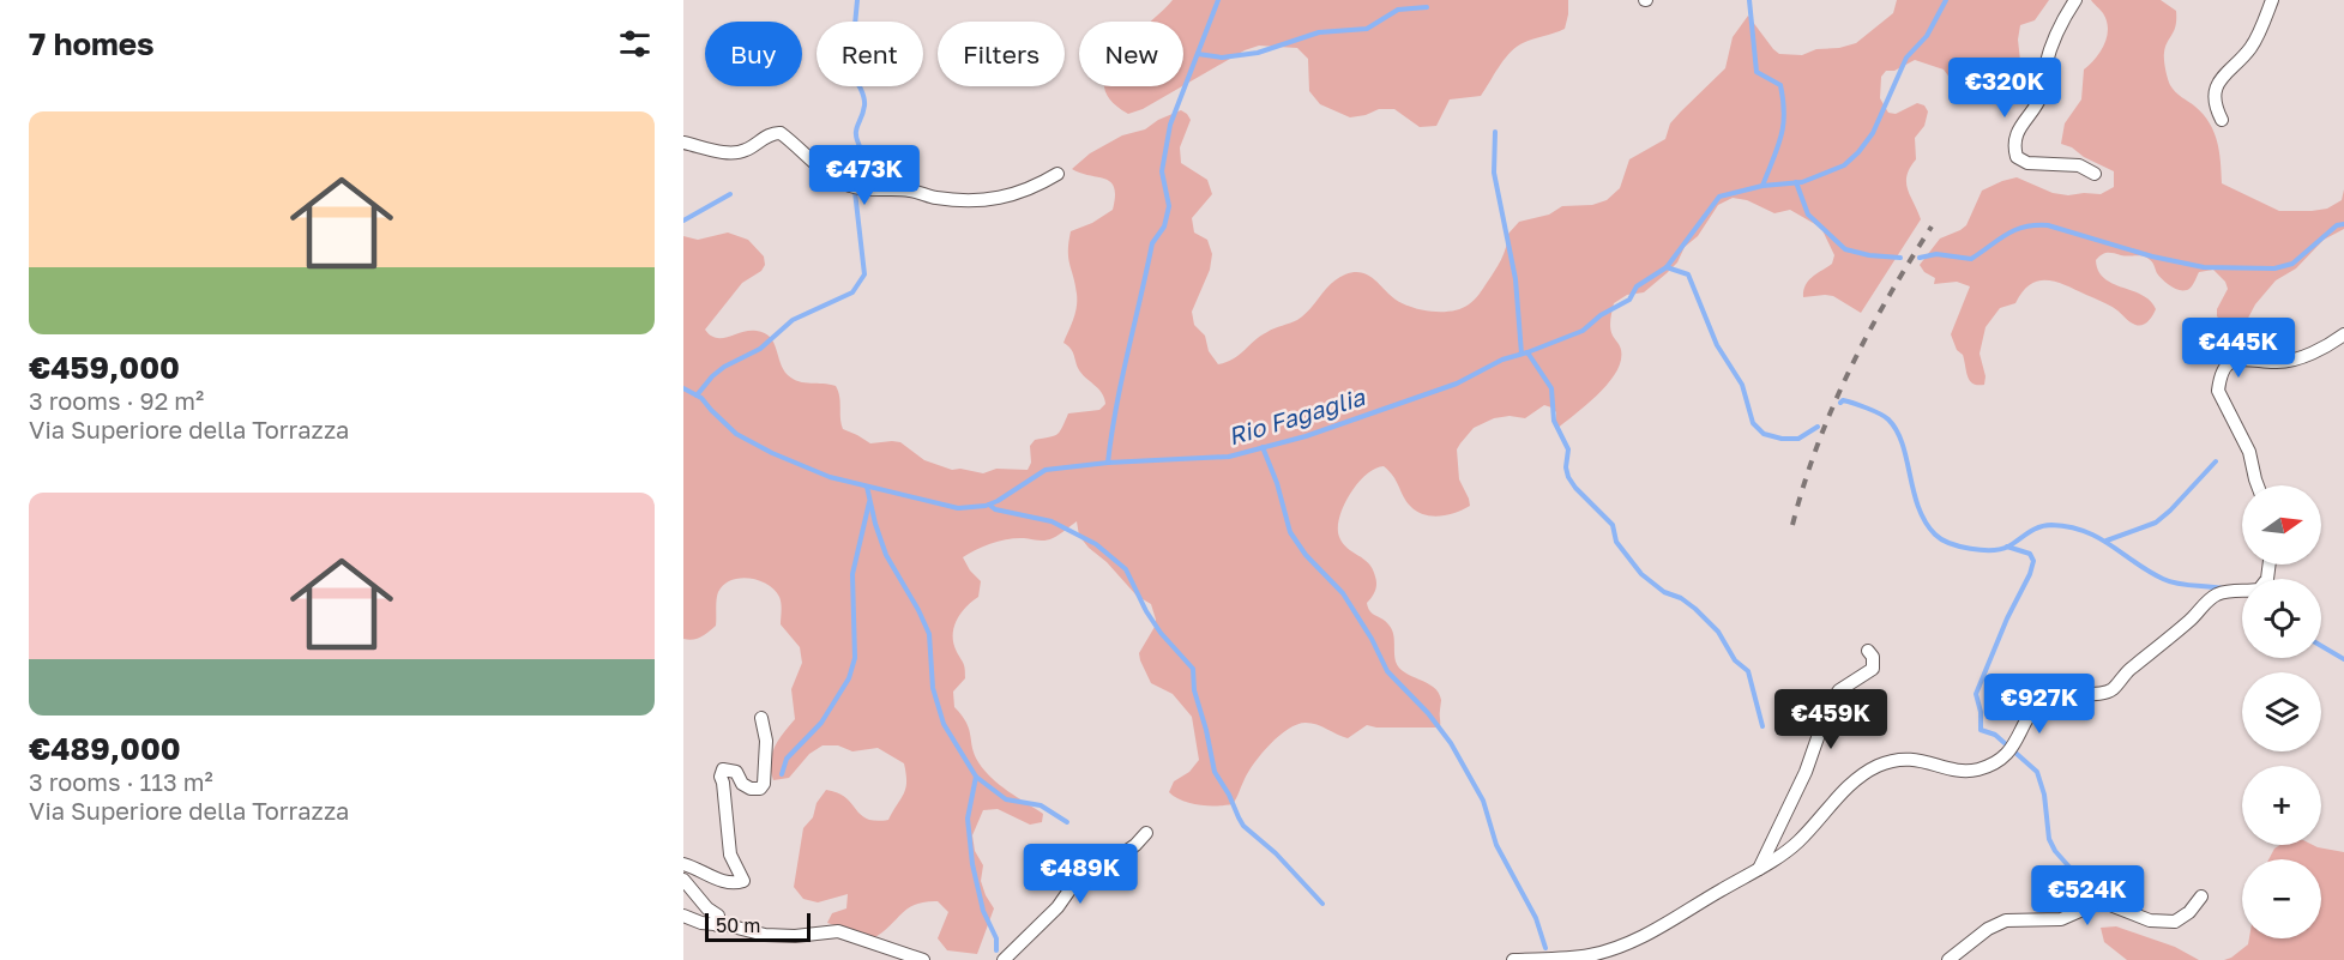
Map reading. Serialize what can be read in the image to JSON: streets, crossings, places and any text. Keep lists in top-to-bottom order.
{
  "water": ["Rio Fagaglia"],
  "scale_bar": "50 m",
  "north": "right",
  "page": {
    "heading": "7 homes",
    "chip": [
      "Buy",
      "Rent",
      "Filters",
      "New"
    ],
    "price": [
      "€320K",
      "€473K",
      "€445K",
      "€927K",
      "€459K",
      "€489K",
      "€524K"
    ],
    "list": [
      {
        "name": "€459,000",
        "note": "3 rooms · 92 m² · Via Superiore della Torrazza"
      },
      {
        "name": "€489,000",
        "note": "3 rooms · 113 m² · Via Superiore della Torrazza"
      }
    ],
    "map_buttons": ["+", "−"],
    "scale": "50 m"
  }
}
